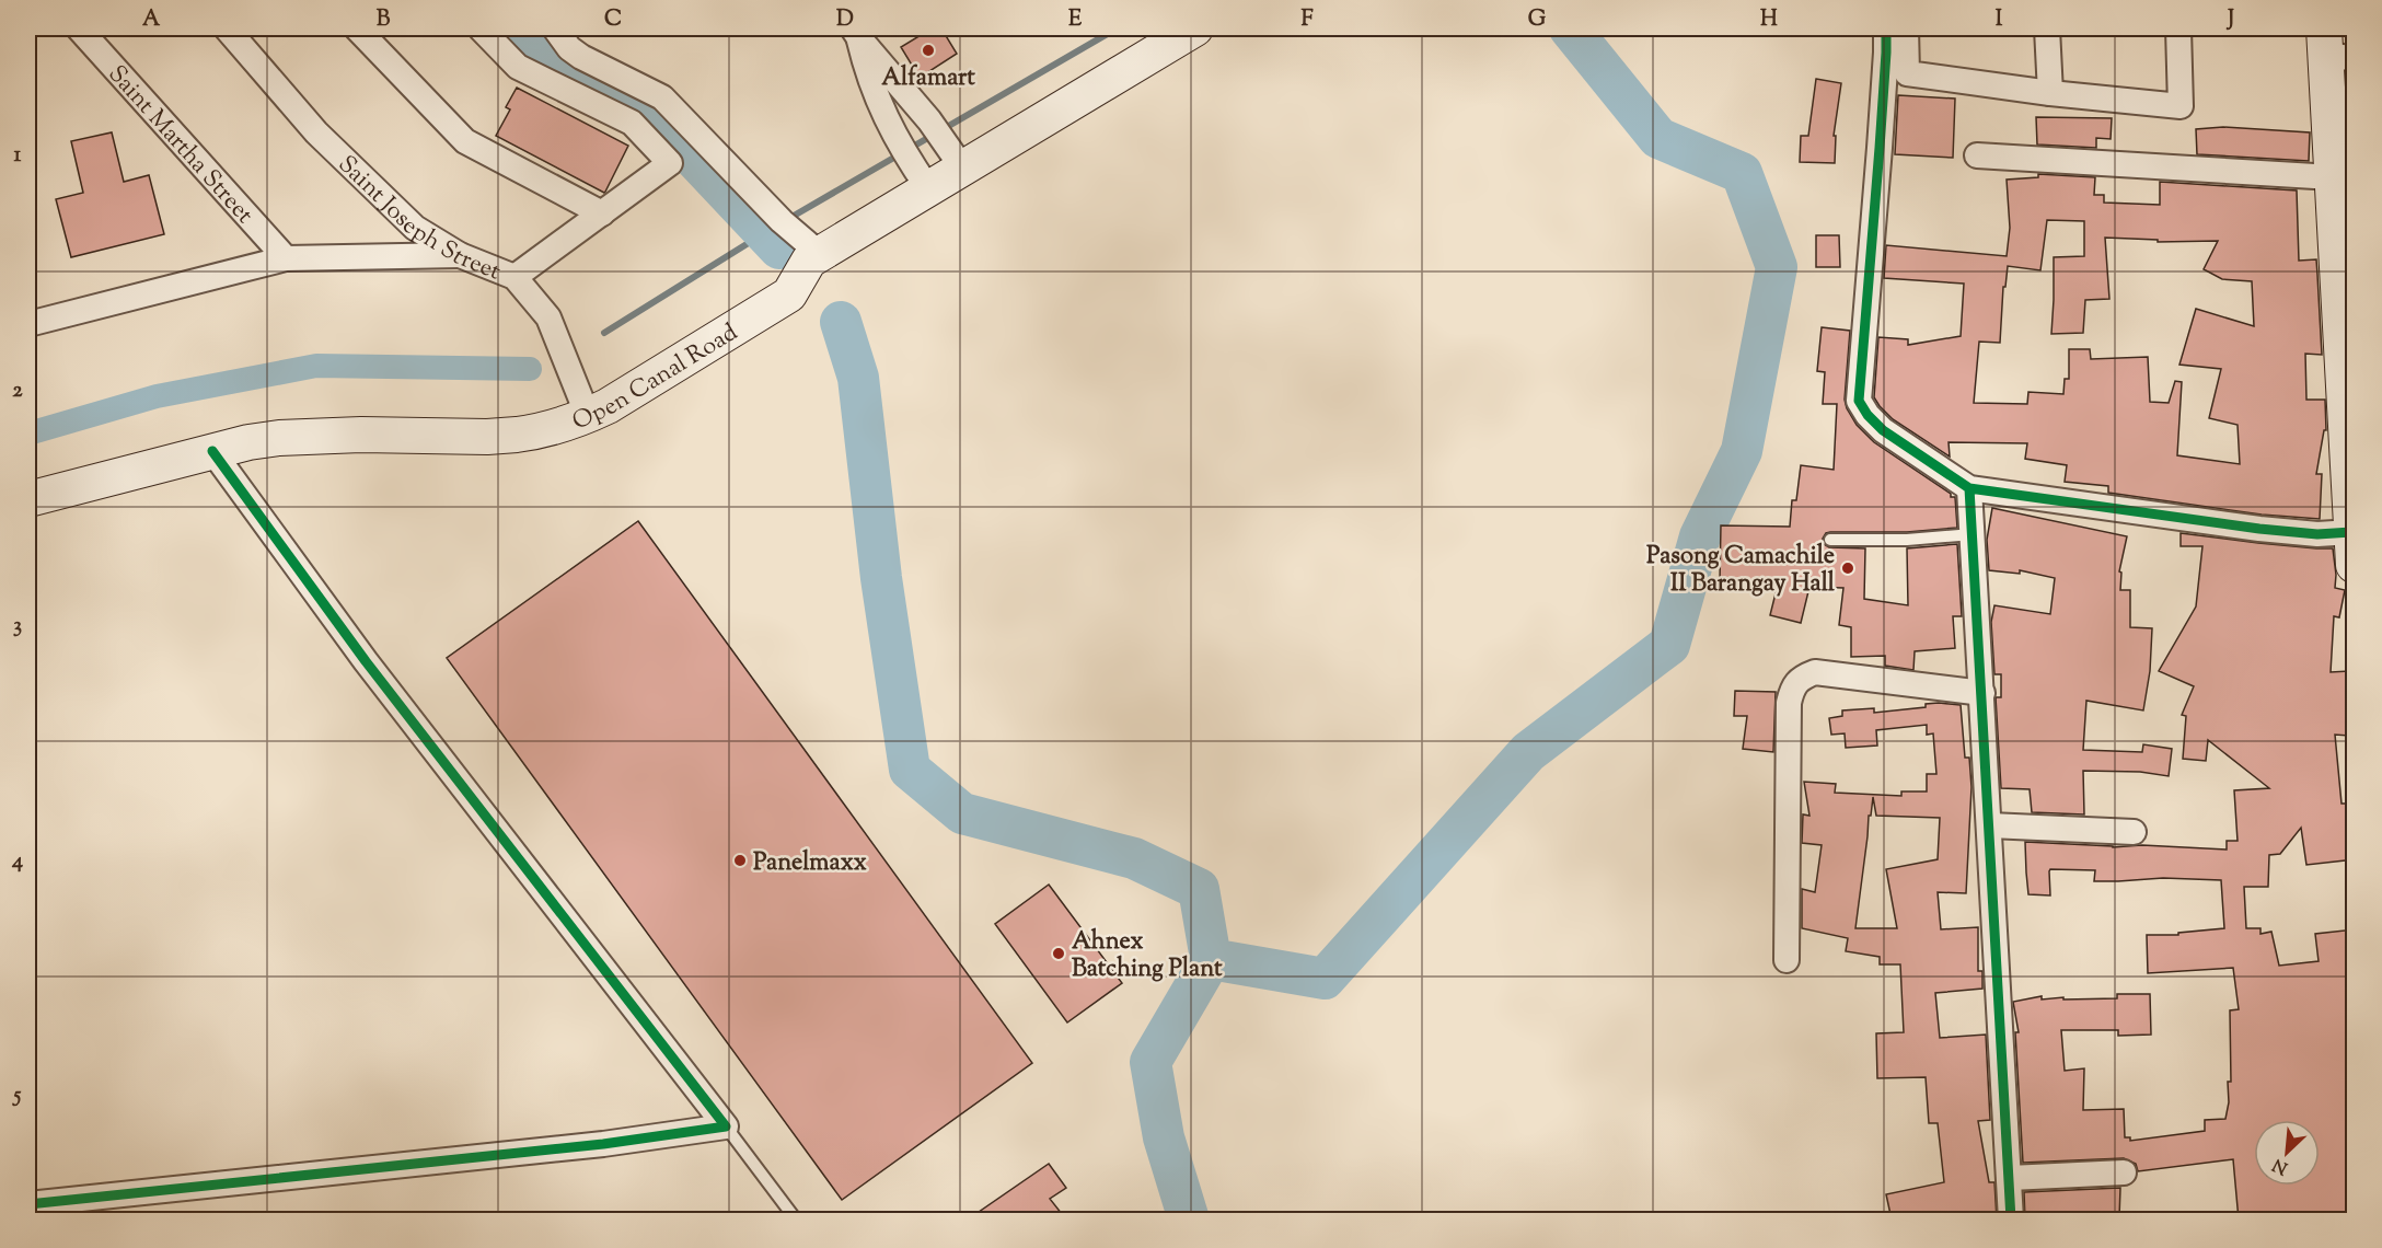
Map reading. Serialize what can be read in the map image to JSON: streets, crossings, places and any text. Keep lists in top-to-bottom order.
{
  "streets": {
    "main road": ["Open Canal Road"],
    "street": ["Saint Martha Street", "Saint Joseph Street"]
  },
  "crossings": [
    ["Saint Joseph Street", "Open Canal Road"]
  ],
  "places": [
    "Alfamart",
    "Pasong Camachile II Barangay Hall",
    "Panelmaxx",
    "Ahnex Batching Plant"
  ],
  "north": "bottom left",
  "grid": {
    "columns": [
      "A",
      "B",
      "C",
      "D",
      "E",
      "F",
      "G",
      "H",
      "I",
      "J"
    ],
    "rows": [
      "1",
      "2",
      "3",
      "4",
      "5"
    ]
  }
}
